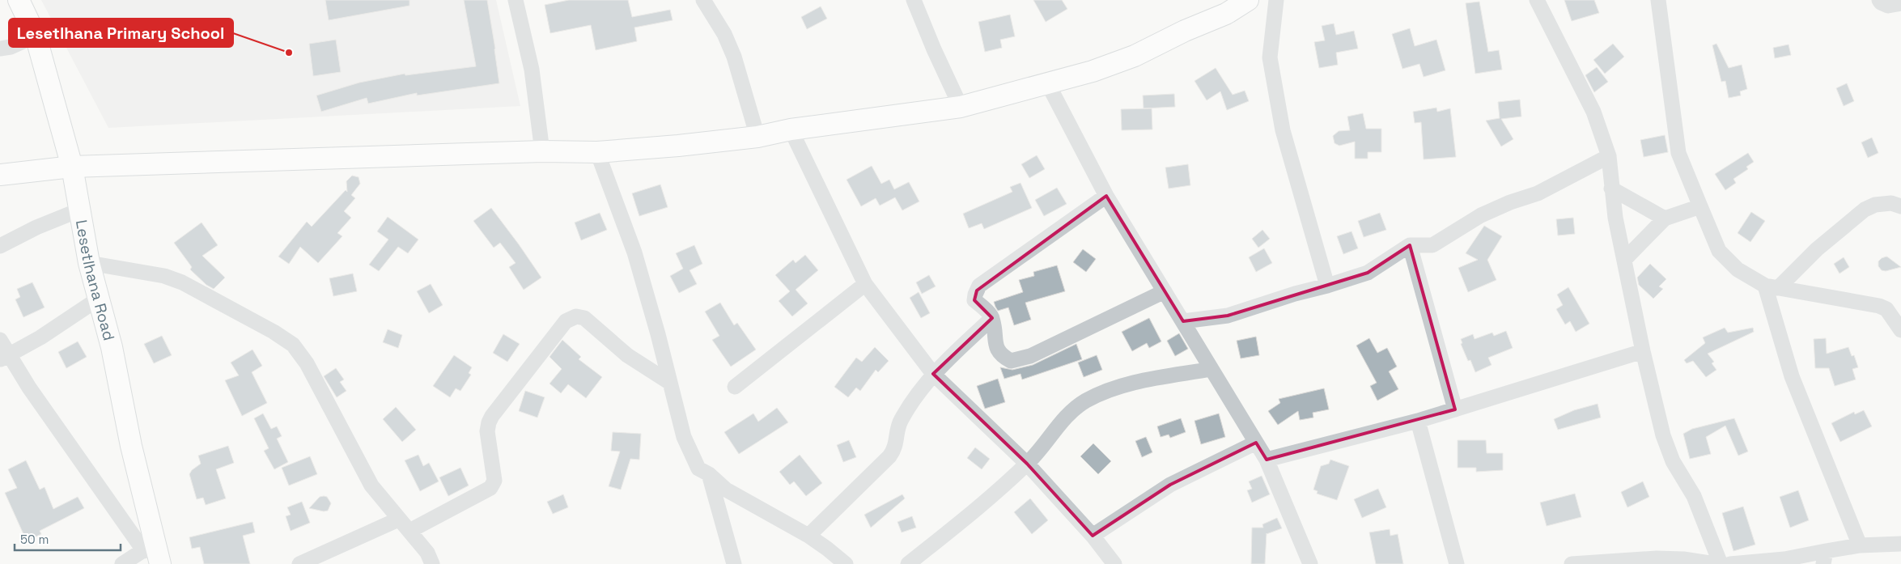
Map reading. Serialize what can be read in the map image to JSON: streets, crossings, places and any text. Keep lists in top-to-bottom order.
{
  "streets": {
    "street": ["Lesetlhana Road"]
  },
  "places": ["Lesetlhana Primary School"],
  "scale_bar": "50 m"
}
